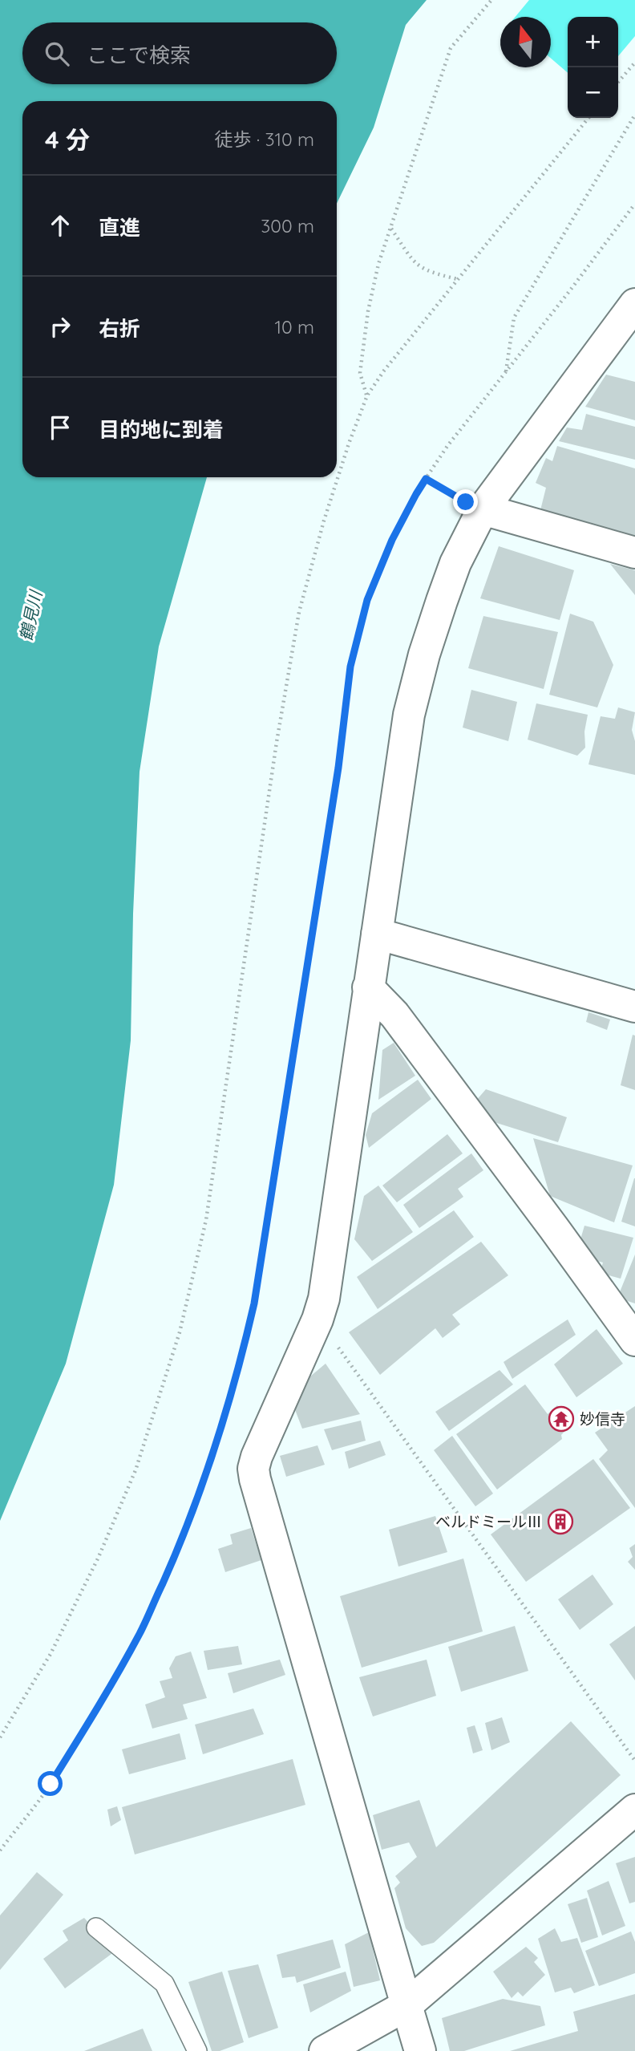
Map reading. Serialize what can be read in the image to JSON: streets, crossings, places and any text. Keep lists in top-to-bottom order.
{
  "water": ["鶴見川"],
  "places": {
    "temple": ["妙信寺"],
    "building": ["ベルドミールⅢ"]
  },
  "north": "top",
  "page": {
    "map_buttons": ["+", "−"],
    "search": "ここで検索",
    "heading": ["4 分", "徒歩 · 310 m"],
    "list": [
      ["直進", "300 m"],
      ["右折", "10 m"],
      "目的地に到着"
    ]
  }
}
